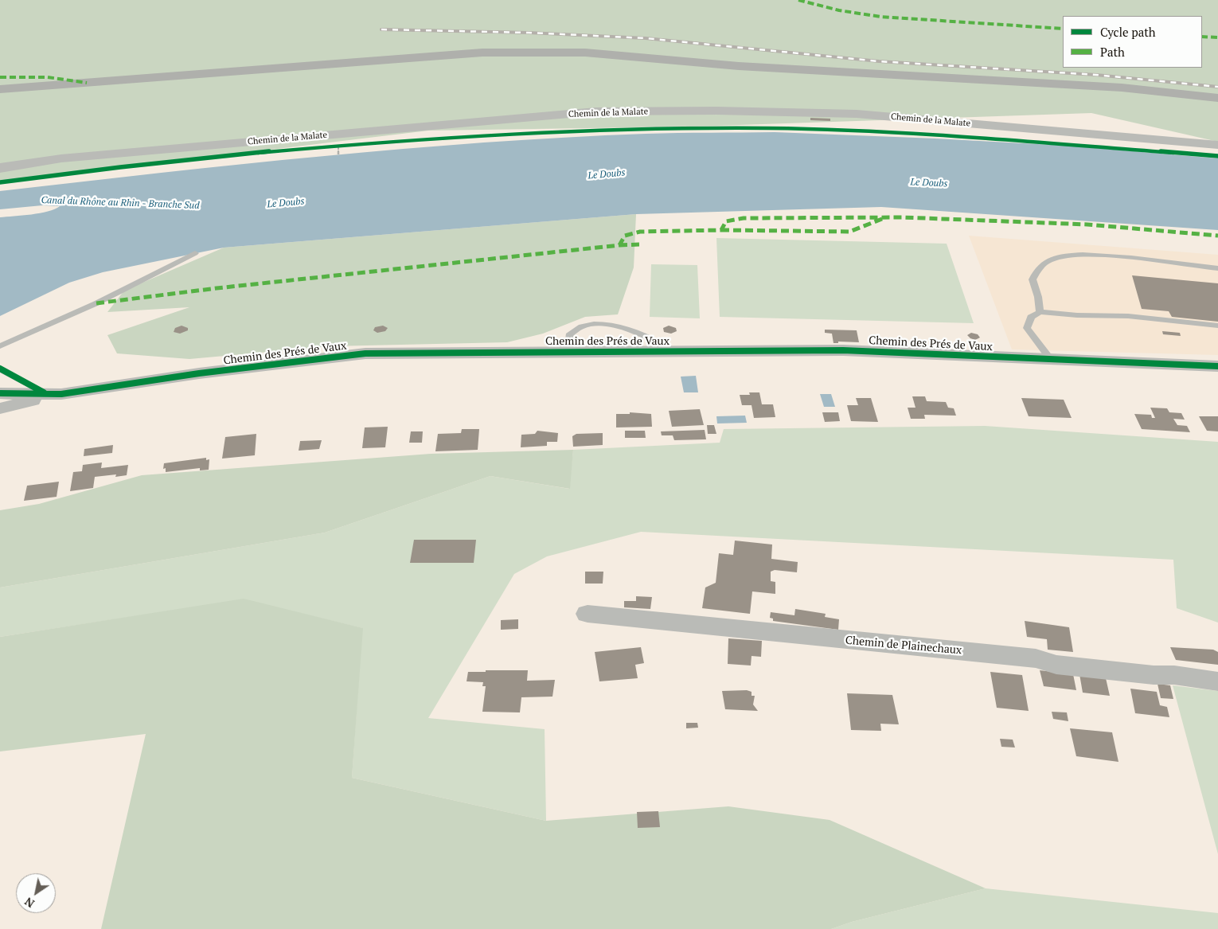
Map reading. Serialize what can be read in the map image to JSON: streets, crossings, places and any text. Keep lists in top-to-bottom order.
{
  "streets": {
    "street": ["Chemin de la Malate", "Chemin des Prés de Vaux", "Chemin de Plainechaux"]
  },
  "water": ["Le Doubs", "Canal du Rhône au Rhin - Branche Sud"],
  "legend": ["Cycle path", "Path"],
  "north": "bottom left"
}
